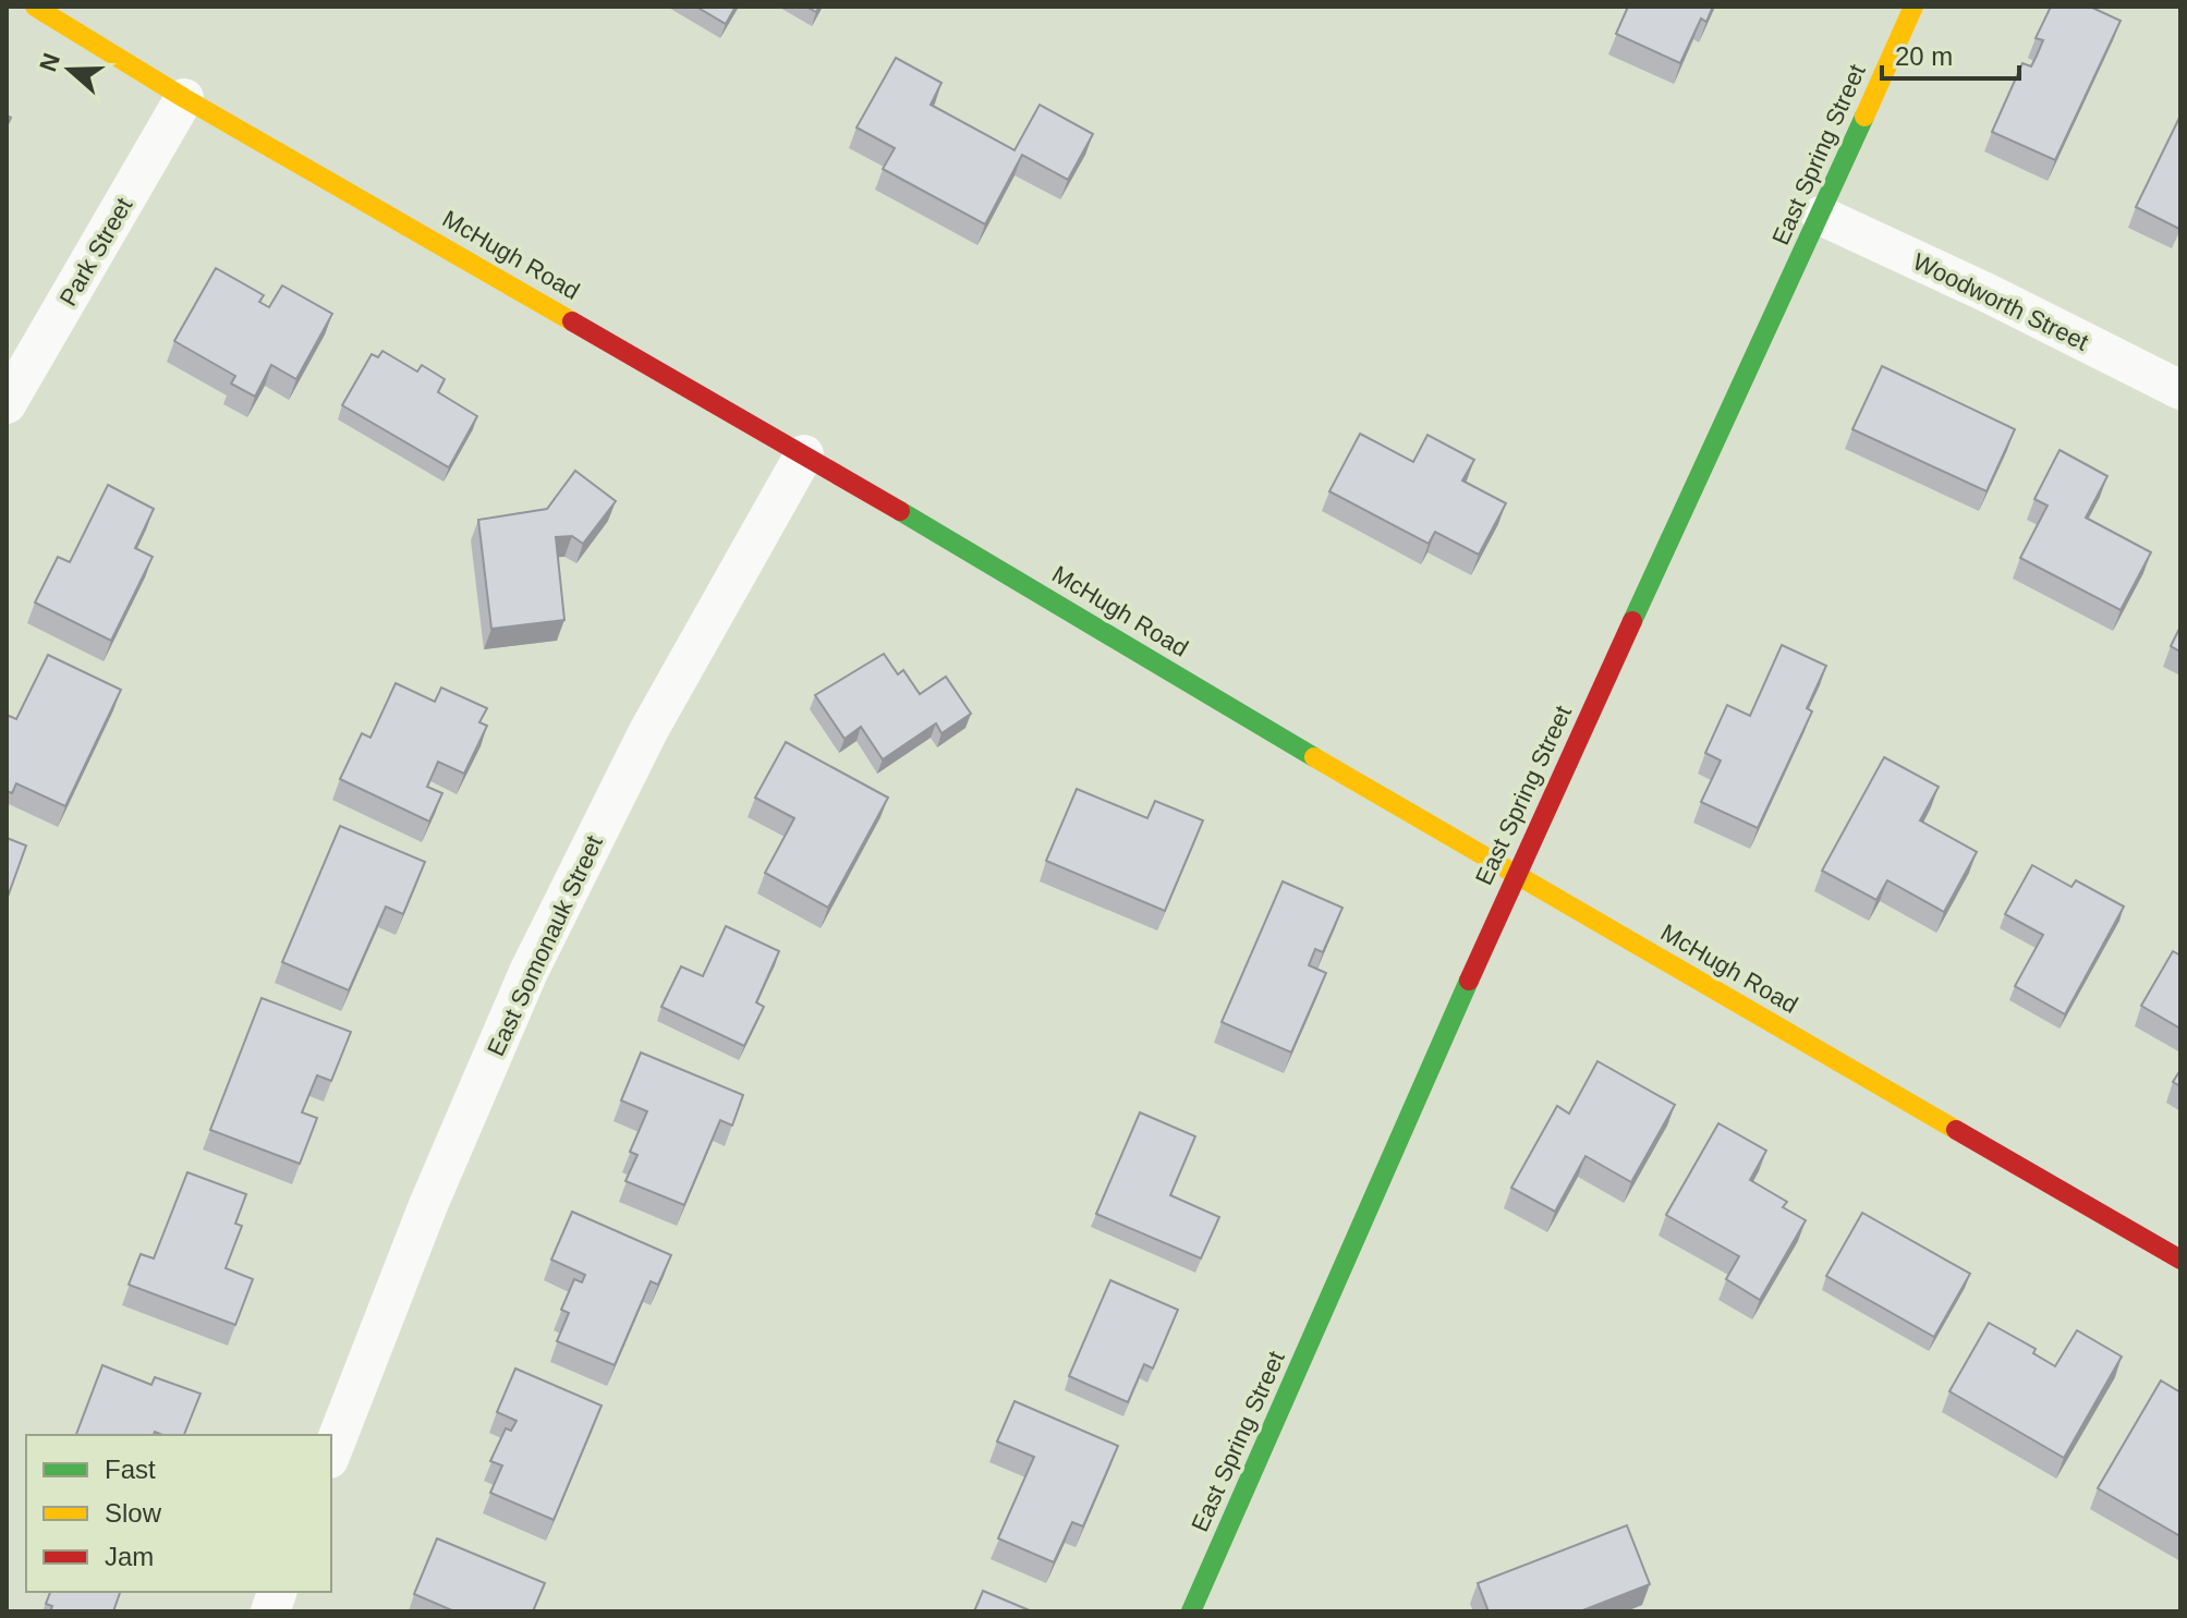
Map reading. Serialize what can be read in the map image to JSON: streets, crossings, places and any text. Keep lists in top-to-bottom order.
{
  "streets": {
    "street": [
      "East Spring Street",
      "Park Street",
      "McHugh Road",
      "Woodworth Street",
      "East Somonauk Street"
    ]
  },
  "crossings": [
    ["East Spring Street", "McHugh Road"],
    ["East Spring Street", "Woodworth Street"],
    ["Park Street", "McHugh Road"],
    ["McHugh Road", "East Somonauk Street"]
  ],
  "legend": ["Fast", "Slow", "Jam"],
  "scale_bar": "20 m",
  "north": "left"
}
